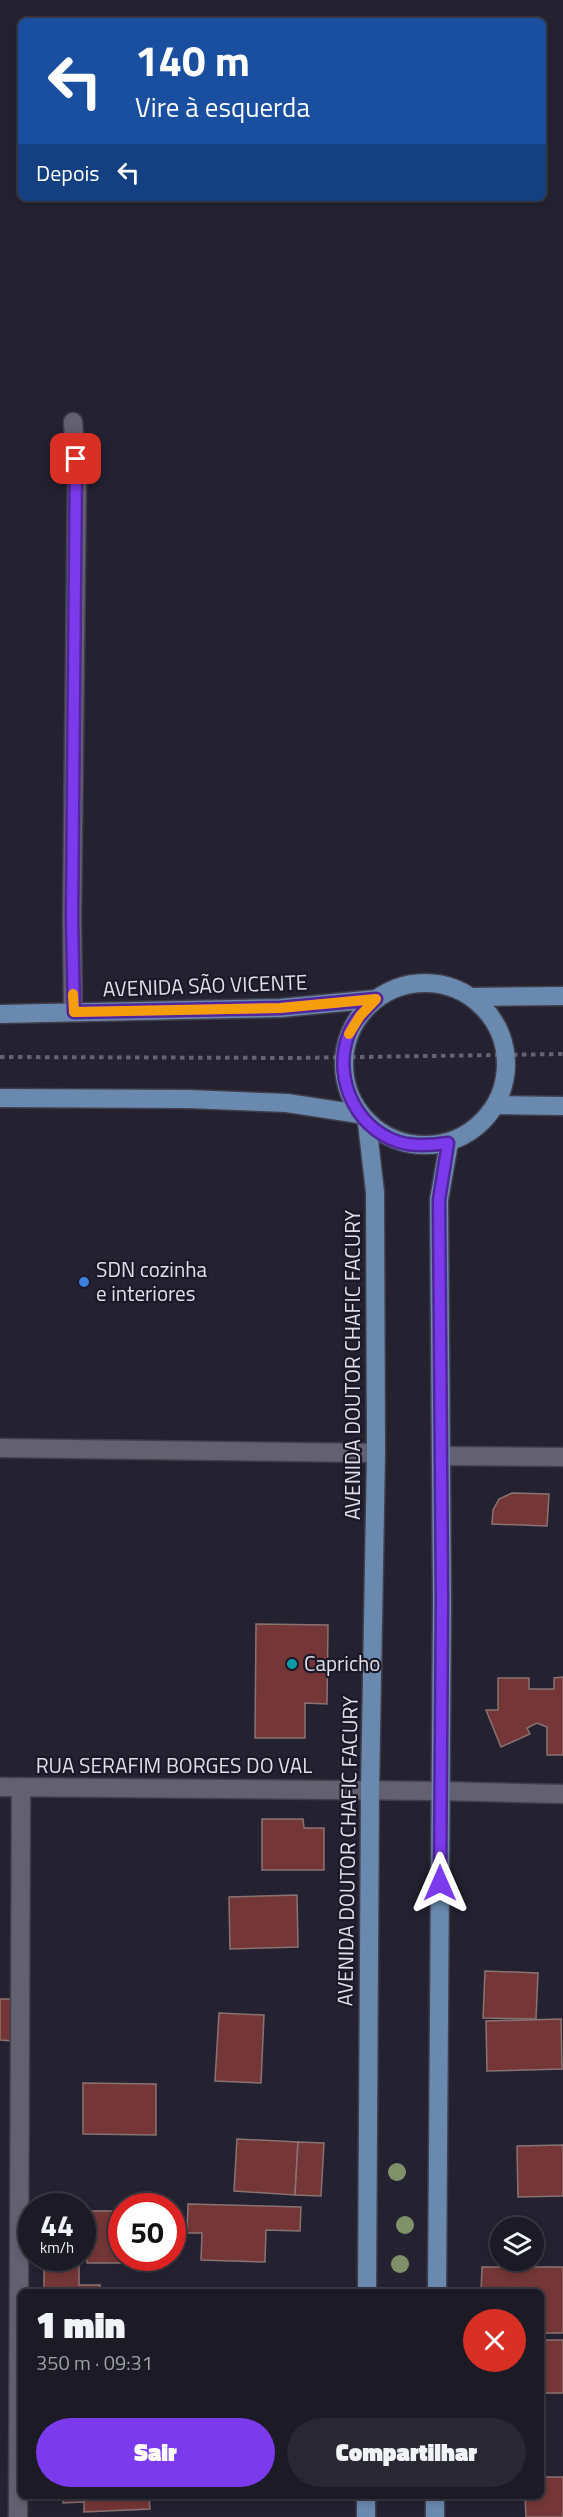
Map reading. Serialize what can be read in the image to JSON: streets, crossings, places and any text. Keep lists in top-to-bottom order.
{
  "streets": {
    "main road": ["AVENIDA SÃO VICENTE", "AVENIDA DOUTOR CHAFIC FACURY"],
    "street": ["RUA SERAFIM BORGES DO VAL"]
  },
  "crossings": [
    ["AVENIDA DOUTOR CHAFIC FACURY", "RUA SERAFIM BORGES DO VAL"]
  ],
  "places": ["SDN cozinha e interiores", "Capricho"],
  "page": {
    "turn": ["140 m", "Vire à esquerda"],
    "then": "Depois",
    "speed": "44 km/h",
    "limit": "50",
    "heading": ["1 min", "350 m · 09:31"],
    "buttons": ["Sair", "Compartilhar"]
  }
}
